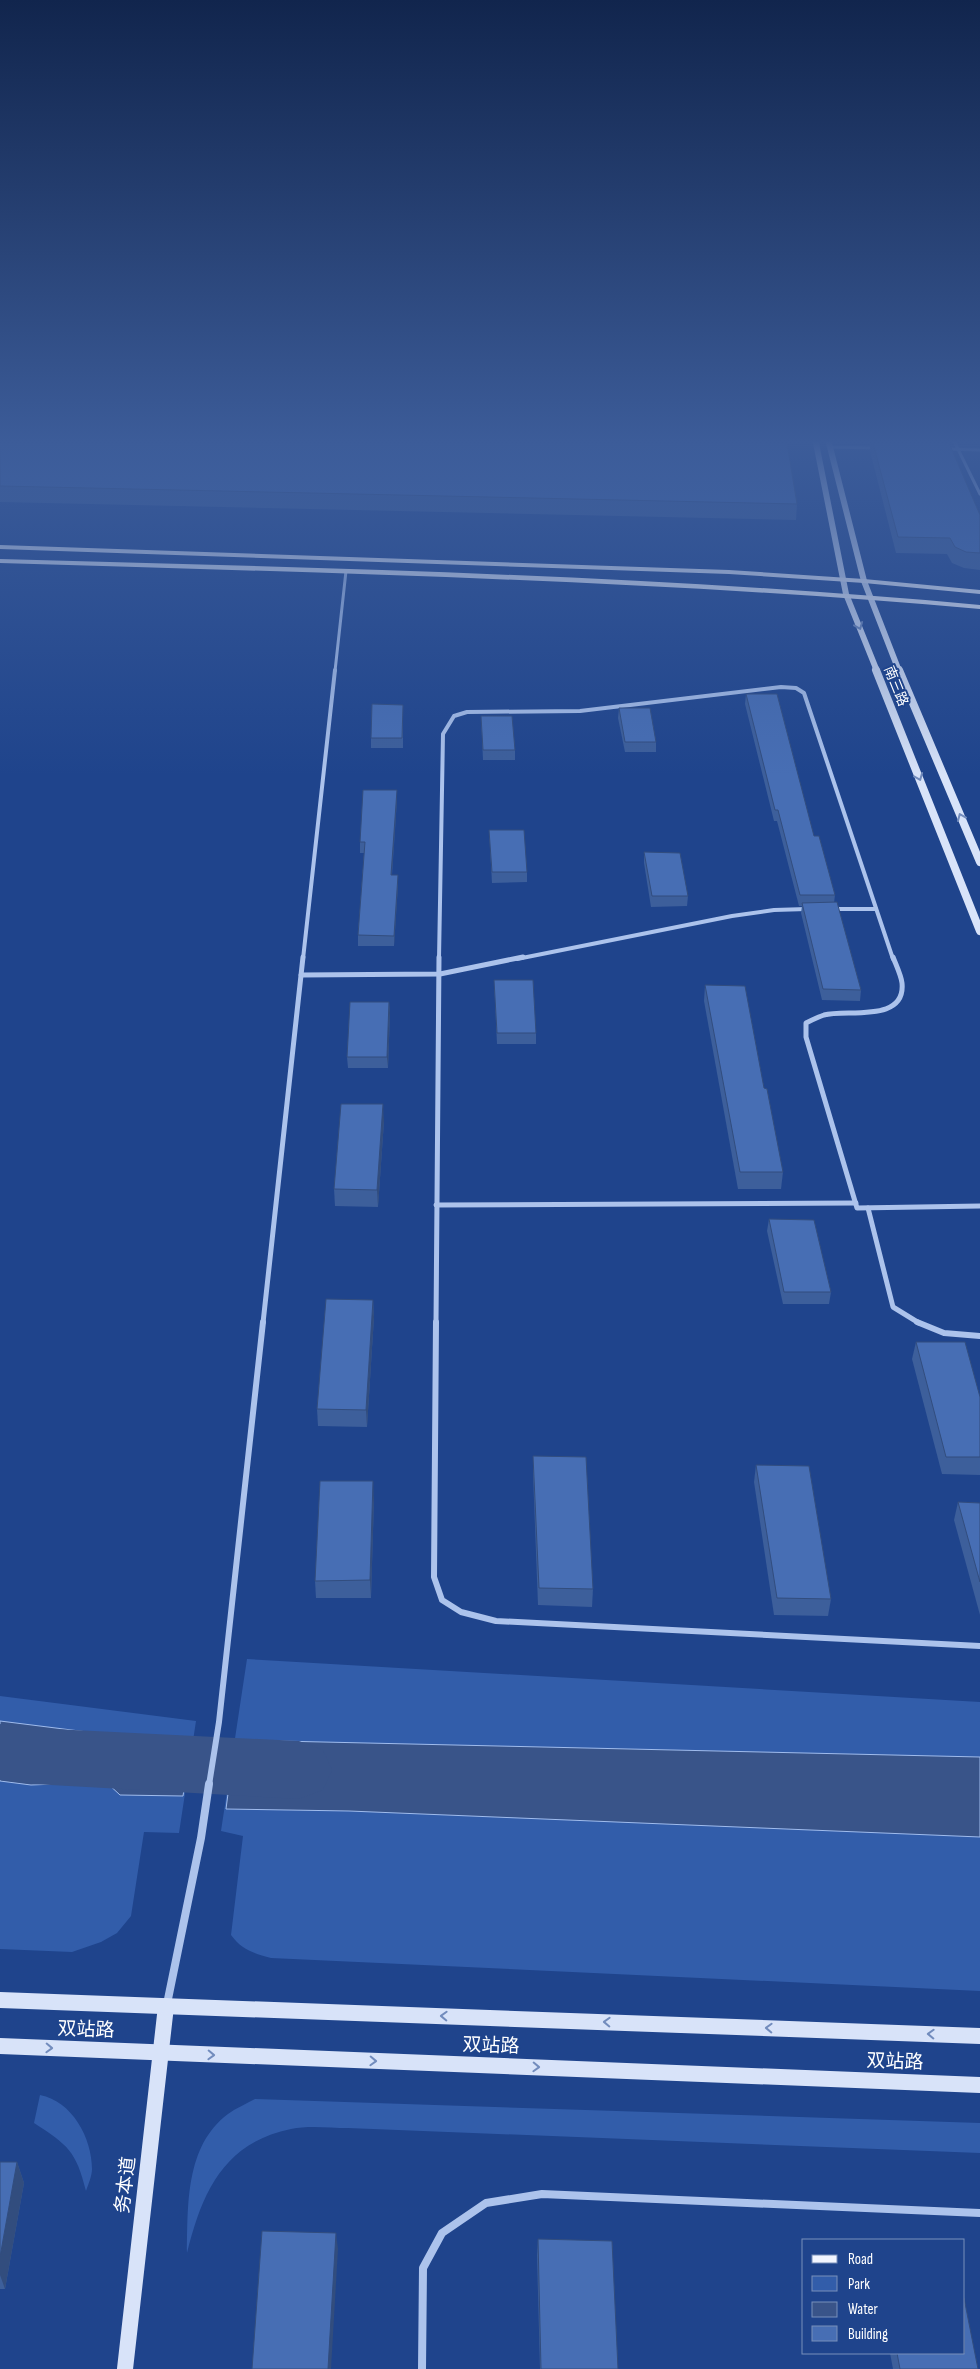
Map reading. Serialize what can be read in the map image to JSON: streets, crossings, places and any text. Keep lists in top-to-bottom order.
{
  "streets": {
    "street": ["南三路", "双站路", "务本道"]
  },
  "crossings": [
    ["双站路", "务本道"]
  ],
  "legend": [
    "Road",
    "Park",
    "Water",
    "Building"
  ]
}
